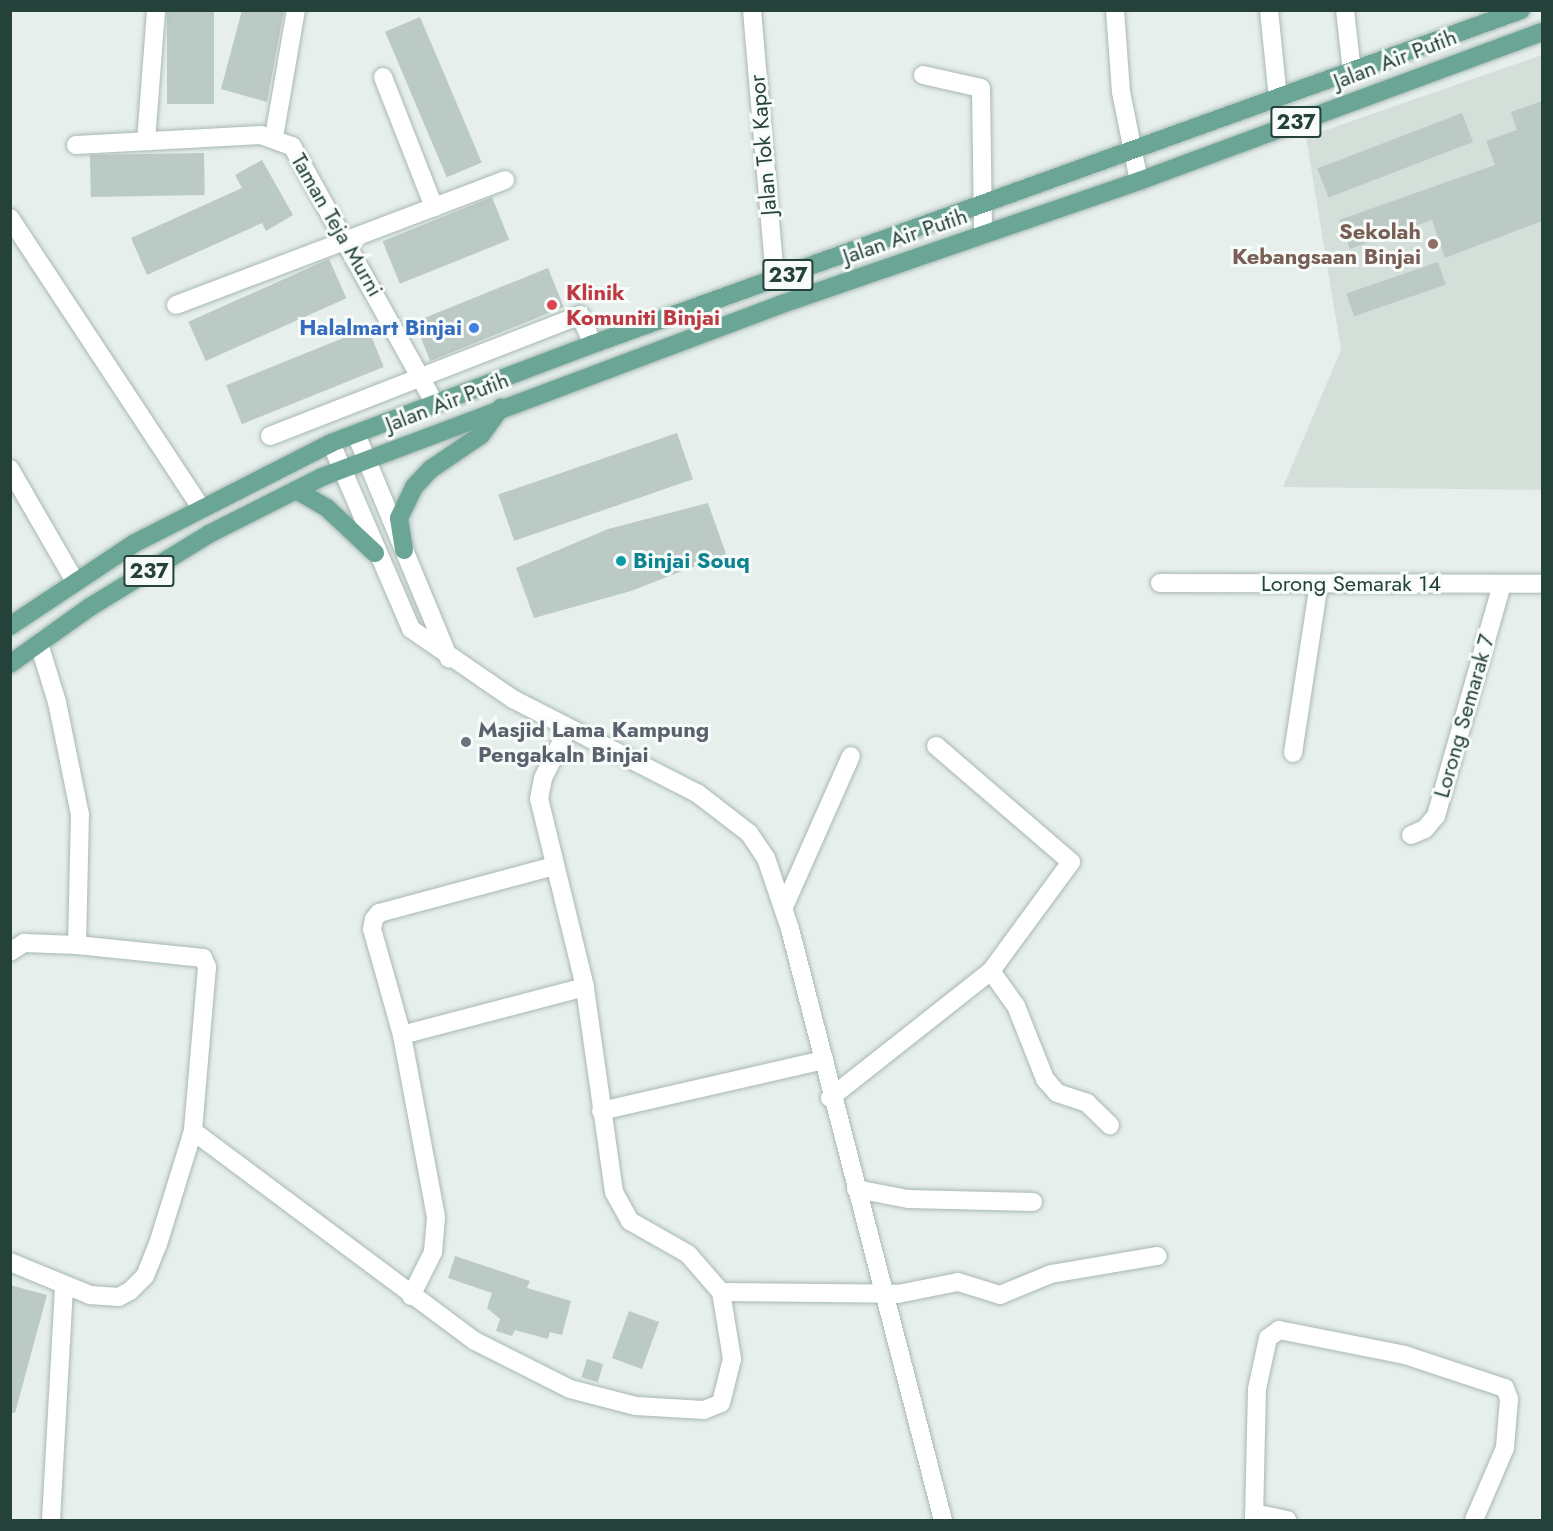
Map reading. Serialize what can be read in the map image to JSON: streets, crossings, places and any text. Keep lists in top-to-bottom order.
{
  "streets": {
    "main road": ["Jalan Air Putih", "237"],
    "street": [
      "Jalan Tok Kapor",
      "Taman Teja Murni",
      "Lorong Semarak 14",
      "Lorong Semarak 7"
    ]
  },
  "crossings": [
    ["Jalan Air Putih", "Jalan Tok Kapor"],
    ["Jalan Air Putih", "Taman Teja Murni"],
    ["Lorong Semarak 14", "Lorong Semarak 7"]
  ],
  "places": [
    "Sekolah Kebangsaan Binjai",
    "Klinik Komuniti Binjai",
    "Halalmart Binjai",
    "Binjai Souq",
    "Masjid Lama Kampung Pengakaln Binjai"
  ]
}
